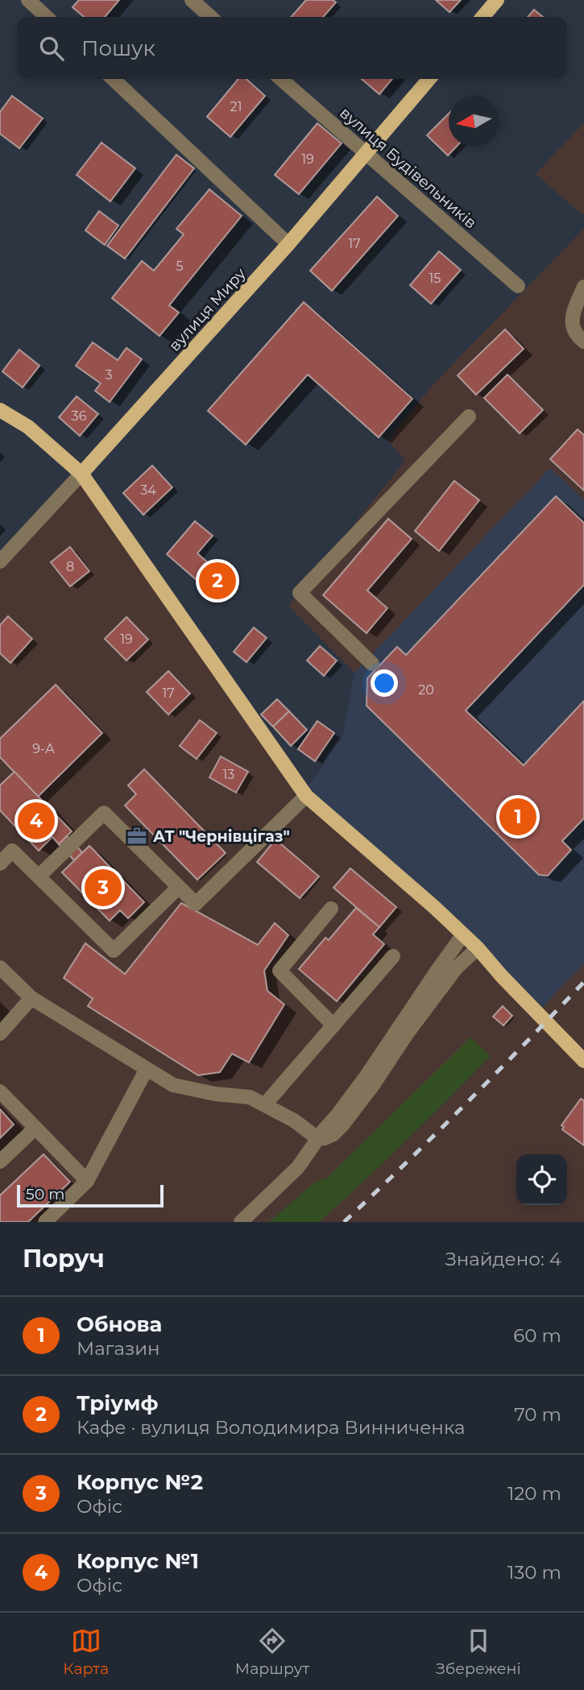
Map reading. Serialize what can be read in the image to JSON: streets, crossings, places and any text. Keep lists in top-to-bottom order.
{
  "streets": {
    "main road": ["вулиця Миру"],
    "street": ["вулиця Будівельників"]
  },
  "crossings": [
    ["вулиця Будівельників", "вулиця Миру"]
  ],
  "places": {
    "office": ["АТ \"Чернівцігаз\""]
  },
  "house_numbers": [
    "21",
    "19",
    "17",
    "5",
    "15",
    "3",
    "36",
    "34",
    "8",
    "19",
    "20",
    "17",
    "9-А",
    "13"
  ],
  "scale_bar": "50 m",
  "north": "left",
  "page": {
    "search": "Пошук",
    "pins": [
      "2",
      "1",
      "4",
      "3"
    ],
    "scale": "50 m",
    "heading": ["Поруч", "Знайдено: 4"],
    "list": [
      {
        "mark": "1",
        "name": "Обнова",
        "note": "Магазин",
        "value": "60 m"
      },
      {
        "mark": "2",
        "name": "Тріумф",
        "note": "Кафе · вулиця Володимира Винниченка",
        "value": "70 m"
      },
      {
        "mark": "3",
        "name": "Корпус №2",
        "note": "Офіс",
        "value": "120 m"
      },
      {
        "mark": "4",
        "name": "Корпус №1",
        "note": "Офіс",
        "value": "130 m"
      }
    ],
    "nav": ["Карта", "Маршрут", "Збережені"]
  }
}
